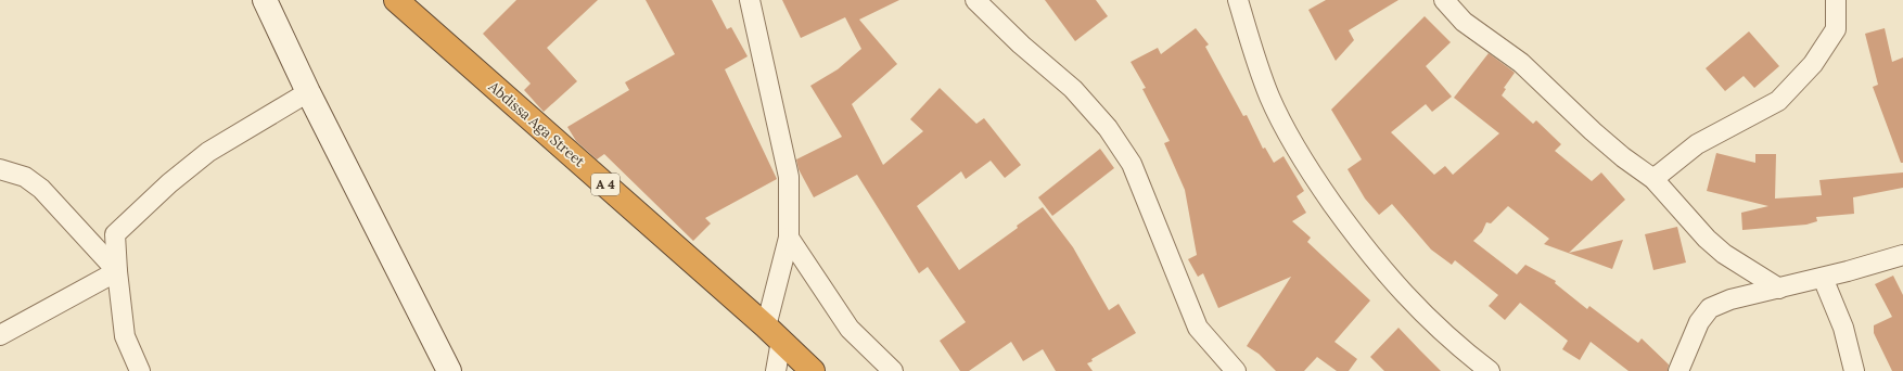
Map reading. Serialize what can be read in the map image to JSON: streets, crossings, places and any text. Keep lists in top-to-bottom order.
{
  "streets": {
    "highway": ["Abdissa Aga Street", "A 4"]
  }
}
